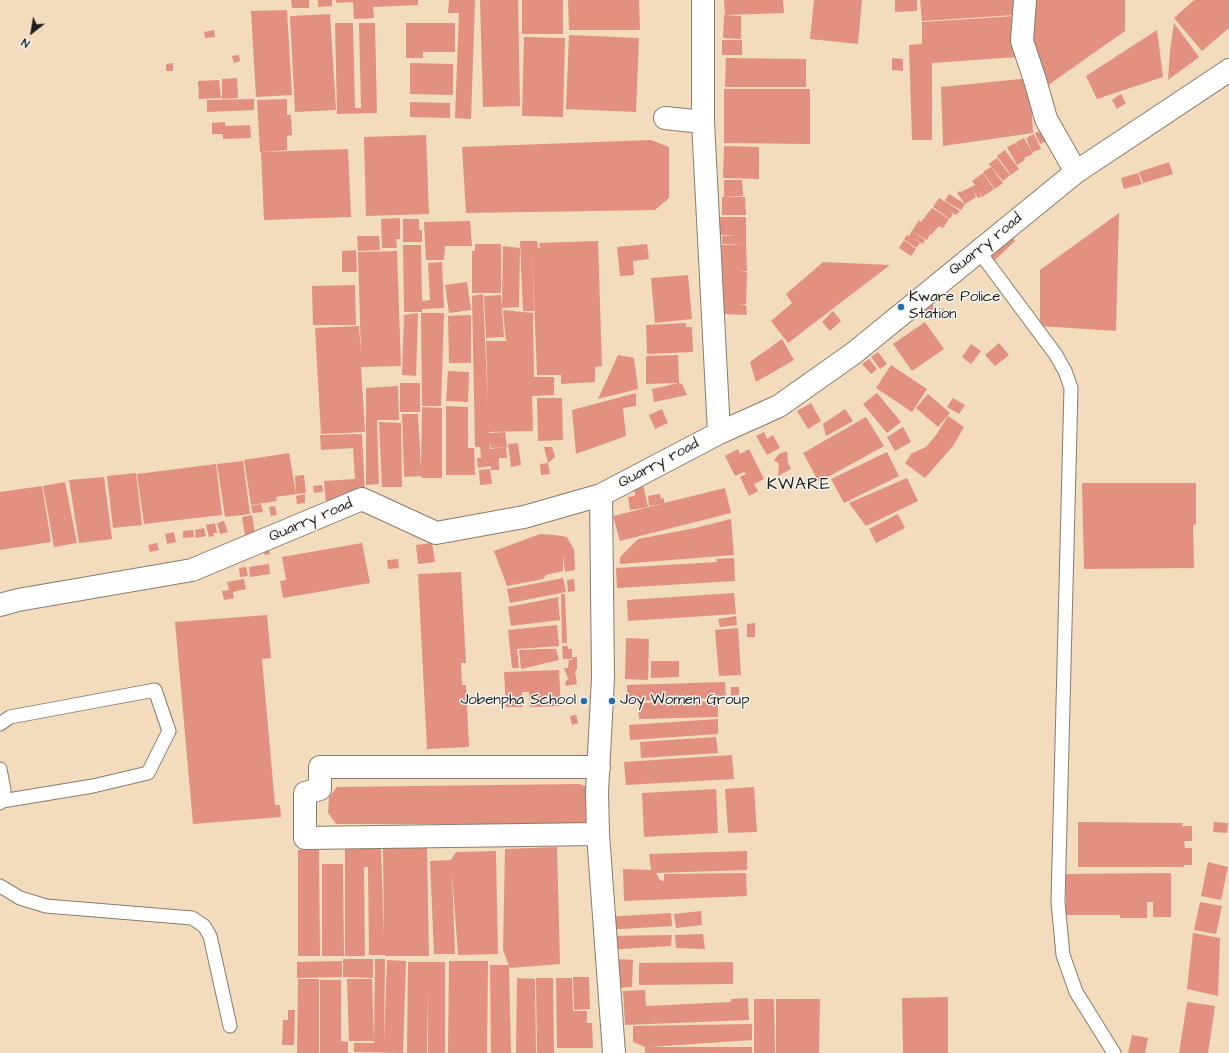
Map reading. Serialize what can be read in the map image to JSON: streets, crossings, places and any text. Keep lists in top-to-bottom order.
{
  "streets": {
    "street": ["Quarry road"]
  },
  "districts": ["KWARE"],
  "places": ["Kware Police Station", "Jobenpha School", "Joy Women Group"],
  "north": "bottom left"
}
